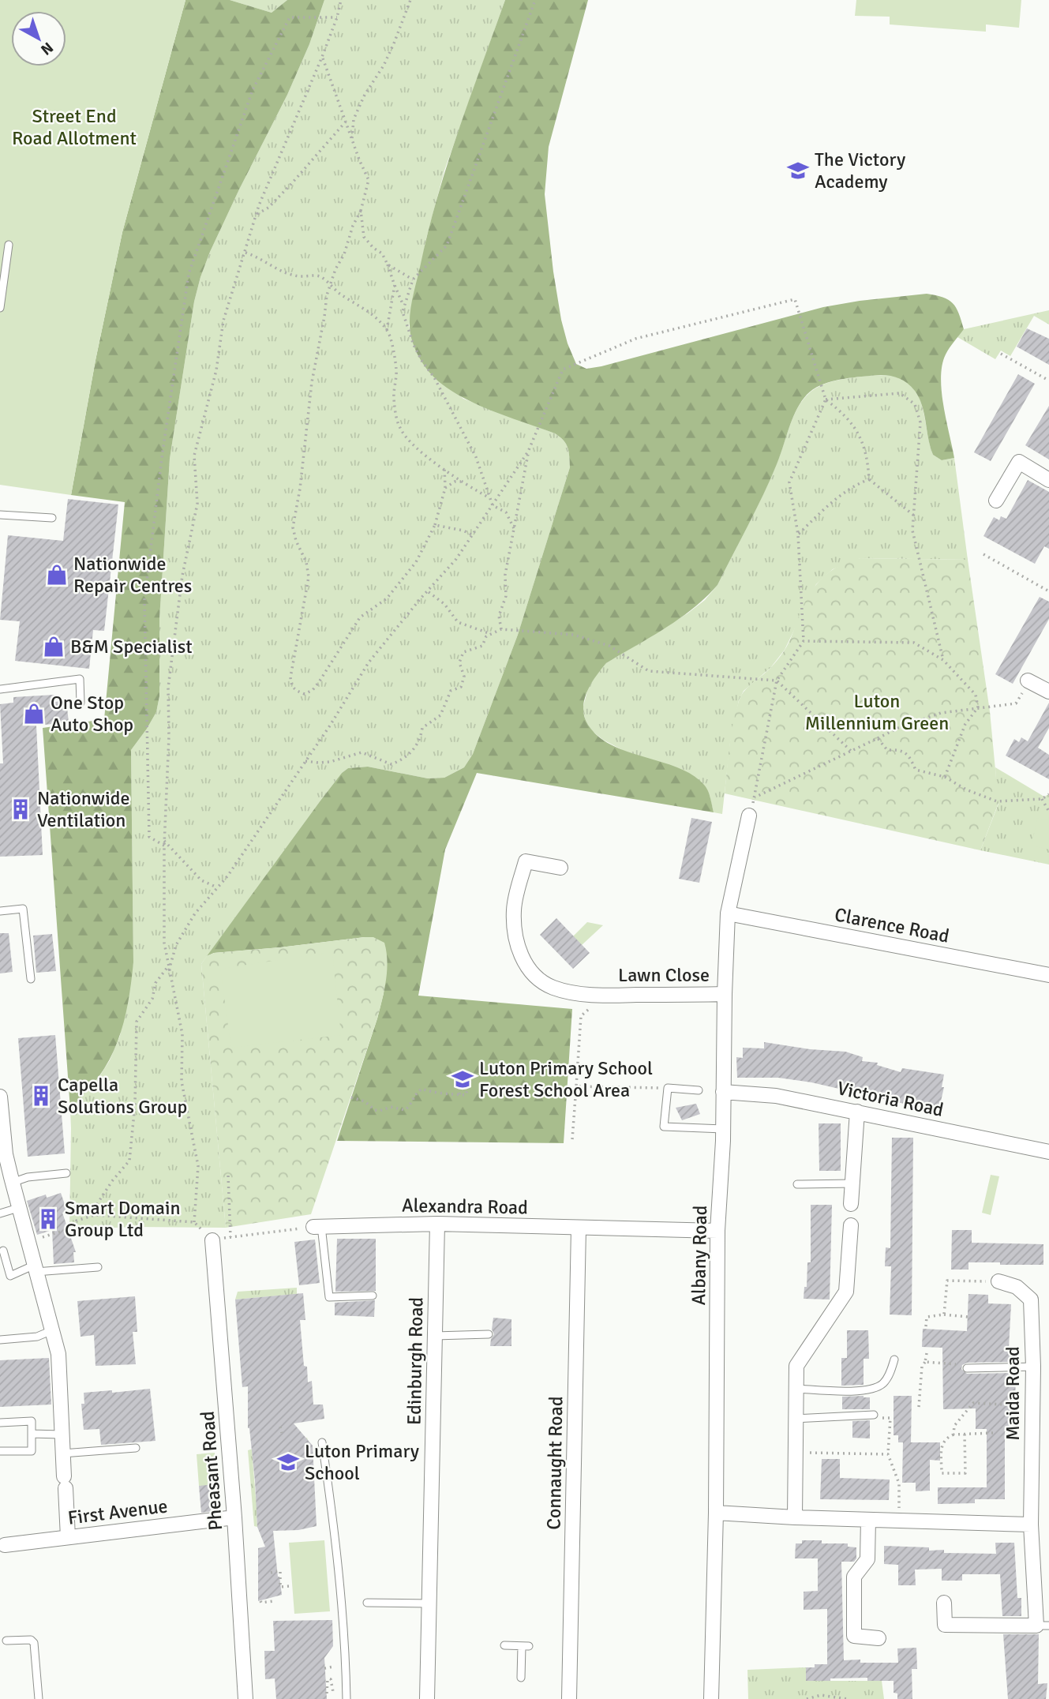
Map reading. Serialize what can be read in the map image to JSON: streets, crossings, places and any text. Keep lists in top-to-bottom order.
{
  "streets": {
    "street": [
      "Clarence Road",
      "Lawn Close",
      "Victoria Road",
      "Alexandra Road",
      "Albany Road",
      "Edinburgh Road",
      "Maida Road",
      "Connaught Road",
      "Pheasant Road",
      "First Avenue"
    ]
  },
  "crossings": [
    ["Clarence Road", "Albany Road"],
    ["Lawn Close", "Albany Road"],
    ["Victoria Road", "Albany Road"],
    ["Alexandra Road", "Albany Road"],
    ["Alexandra Road", "Edinburgh Road"],
    ["Alexandra Road", "Connaught Road"],
    ["Pheasant Road", "First Avenue"]
  ],
  "parks": ["Street End Road Allotment", "Luton Millennium Green"],
  "places": {
    "school or university": ["The Victory Academy", "Luton Primary School Forest School Area", "Luton Primary School"],
    "shop": ["Nationwide Repair Centres", "B&M Specialist", "One Stop Auto Shop"],
    "building": ["Nationwide Ventilation", "Capella Solutions Group", "Smart Domain Group Ltd"]
  },
  "north": "bottom right"
}
